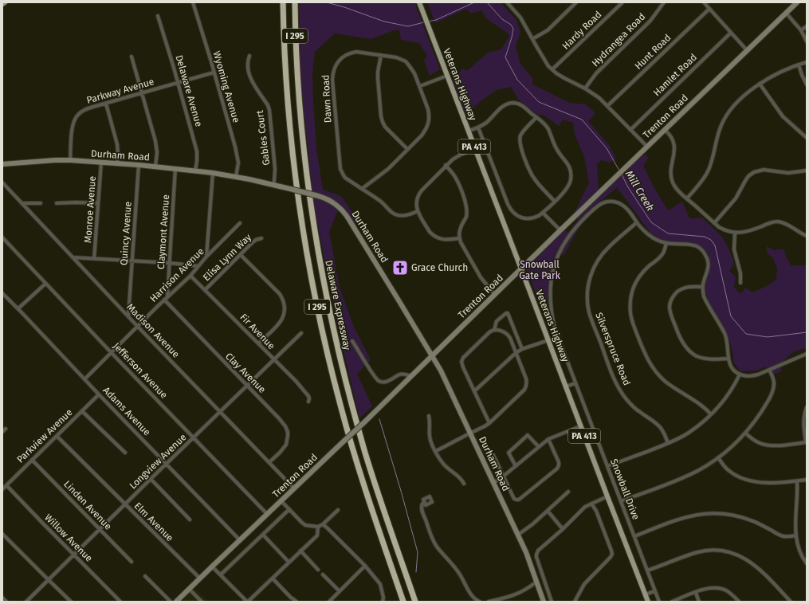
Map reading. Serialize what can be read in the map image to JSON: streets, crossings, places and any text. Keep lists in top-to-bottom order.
{
  "streets": {
    "highway": ["I 295", "Delaware Expressway"],
    "main road": [
      "Veterans Highway",
      "Trenton Road",
      "PA 413",
      "Durham Road"
    ],
    "street": [
      "Hardy Road",
      "Hydrangea Road",
      "Hunt Road",
      "Hamlet Road",
      "Wyoming Avenue",
      "Parkway Avenue",
      "Delaware Avenue",
      "Dawn Road",
      "Gables Court",
      "Monroe Avenue",
      "Claymont Avenue",
      "Quincy Avenue",
      "Elisa Lynn Way",
      "Harrison Avenue",
      "Madison Avenue",
      "Fir Avenue",
      "Silverspruce Road",
      "Jefferson Avenue",
      "Clay Avenue",
      "Adams Avenue",
      "Parkview Avenue",
      "Longview Avenue",
      "Snowball Drive",
      "Linden Avenue",
      "Elm Avenue",
      "Willow Avenue"
    ]
  },
  "crossings": [
    ["Veterans Highway", "Trenton Road"],
    ["Wyoming Avenue", "Parkway Avenue"],
    ["Wyoming Avenue", "Durham Road"],
    ["Parkway Avenue", "Delaware Avenue"],
    ["Parkway Avenue", "Durham Road"],
    ["Delaware Avenue", "Durham Road"],
    ["Trenton Road", "Durham Road"],
    ["Trenton Road", "Madison Avenue"],
    ["Trenton Road", "Jefferson Avenue"],
    ["Trenton Road", "Adams Avenue"],
    ["Trenton Road", "Elm Avenue"],
    ["Gables Court", "Durham Road"],
    ["Durham Road", "Monroe Avenue"],
    ["Durham Road", "Claymont Avenue"],
    ["Durham Road", "Quincy Avenue"],
    ["Claymont Avenue", "Harrison Avenue"],
    ["Quincy Avenue", "Madison Avenue"],
    ["Elisa Lynn Way", "Fir Avenue"],
    ["Harrison Avenue", "Madison Avenue"],
    ["Harrison Avenue", "Fir Avenue"],
    ["Harrison Avenue", "Jefferson Avenue"],
    ["Harrison Avenue", "Clay Avenue"],
    ["Harrison Avenue", "Adams Avenue"],
    ["Madison Avenue", "Clay Avenue"],
    ["Madison Avenue", "Longview Avenue"],
    ["Fir Avenue", "Longview Avenue"],
    ["Silverspruce Road", "Snowball Drive"],
    ["Jefferson Avenue", "Longview Avenue"],
    ["Clay Avenue", "Longview Avenue"],
    ["Adams Avenue", "Parkview Avenue"],
    ["Adams Avenue", "Longview Avenue"],
    ["Parkview Avenue", "Linden Avenue"],
    ["Parkview Avenue", "Elm Avenue"],
    ["Parkview Avenue", "Willow Avenue"],
    ["Longview Avenue", "Linden Avenue"],
    ["Longview Avenue", "Elm Avenue"],
    ["Longview Avenue", "Willow Avenue"]
  ],
  "water": ["Mill Creek"],
  "parks": ["Snowball Gate Park"],
  "places": {
    "church": ["Grace Church"]
  }
}
